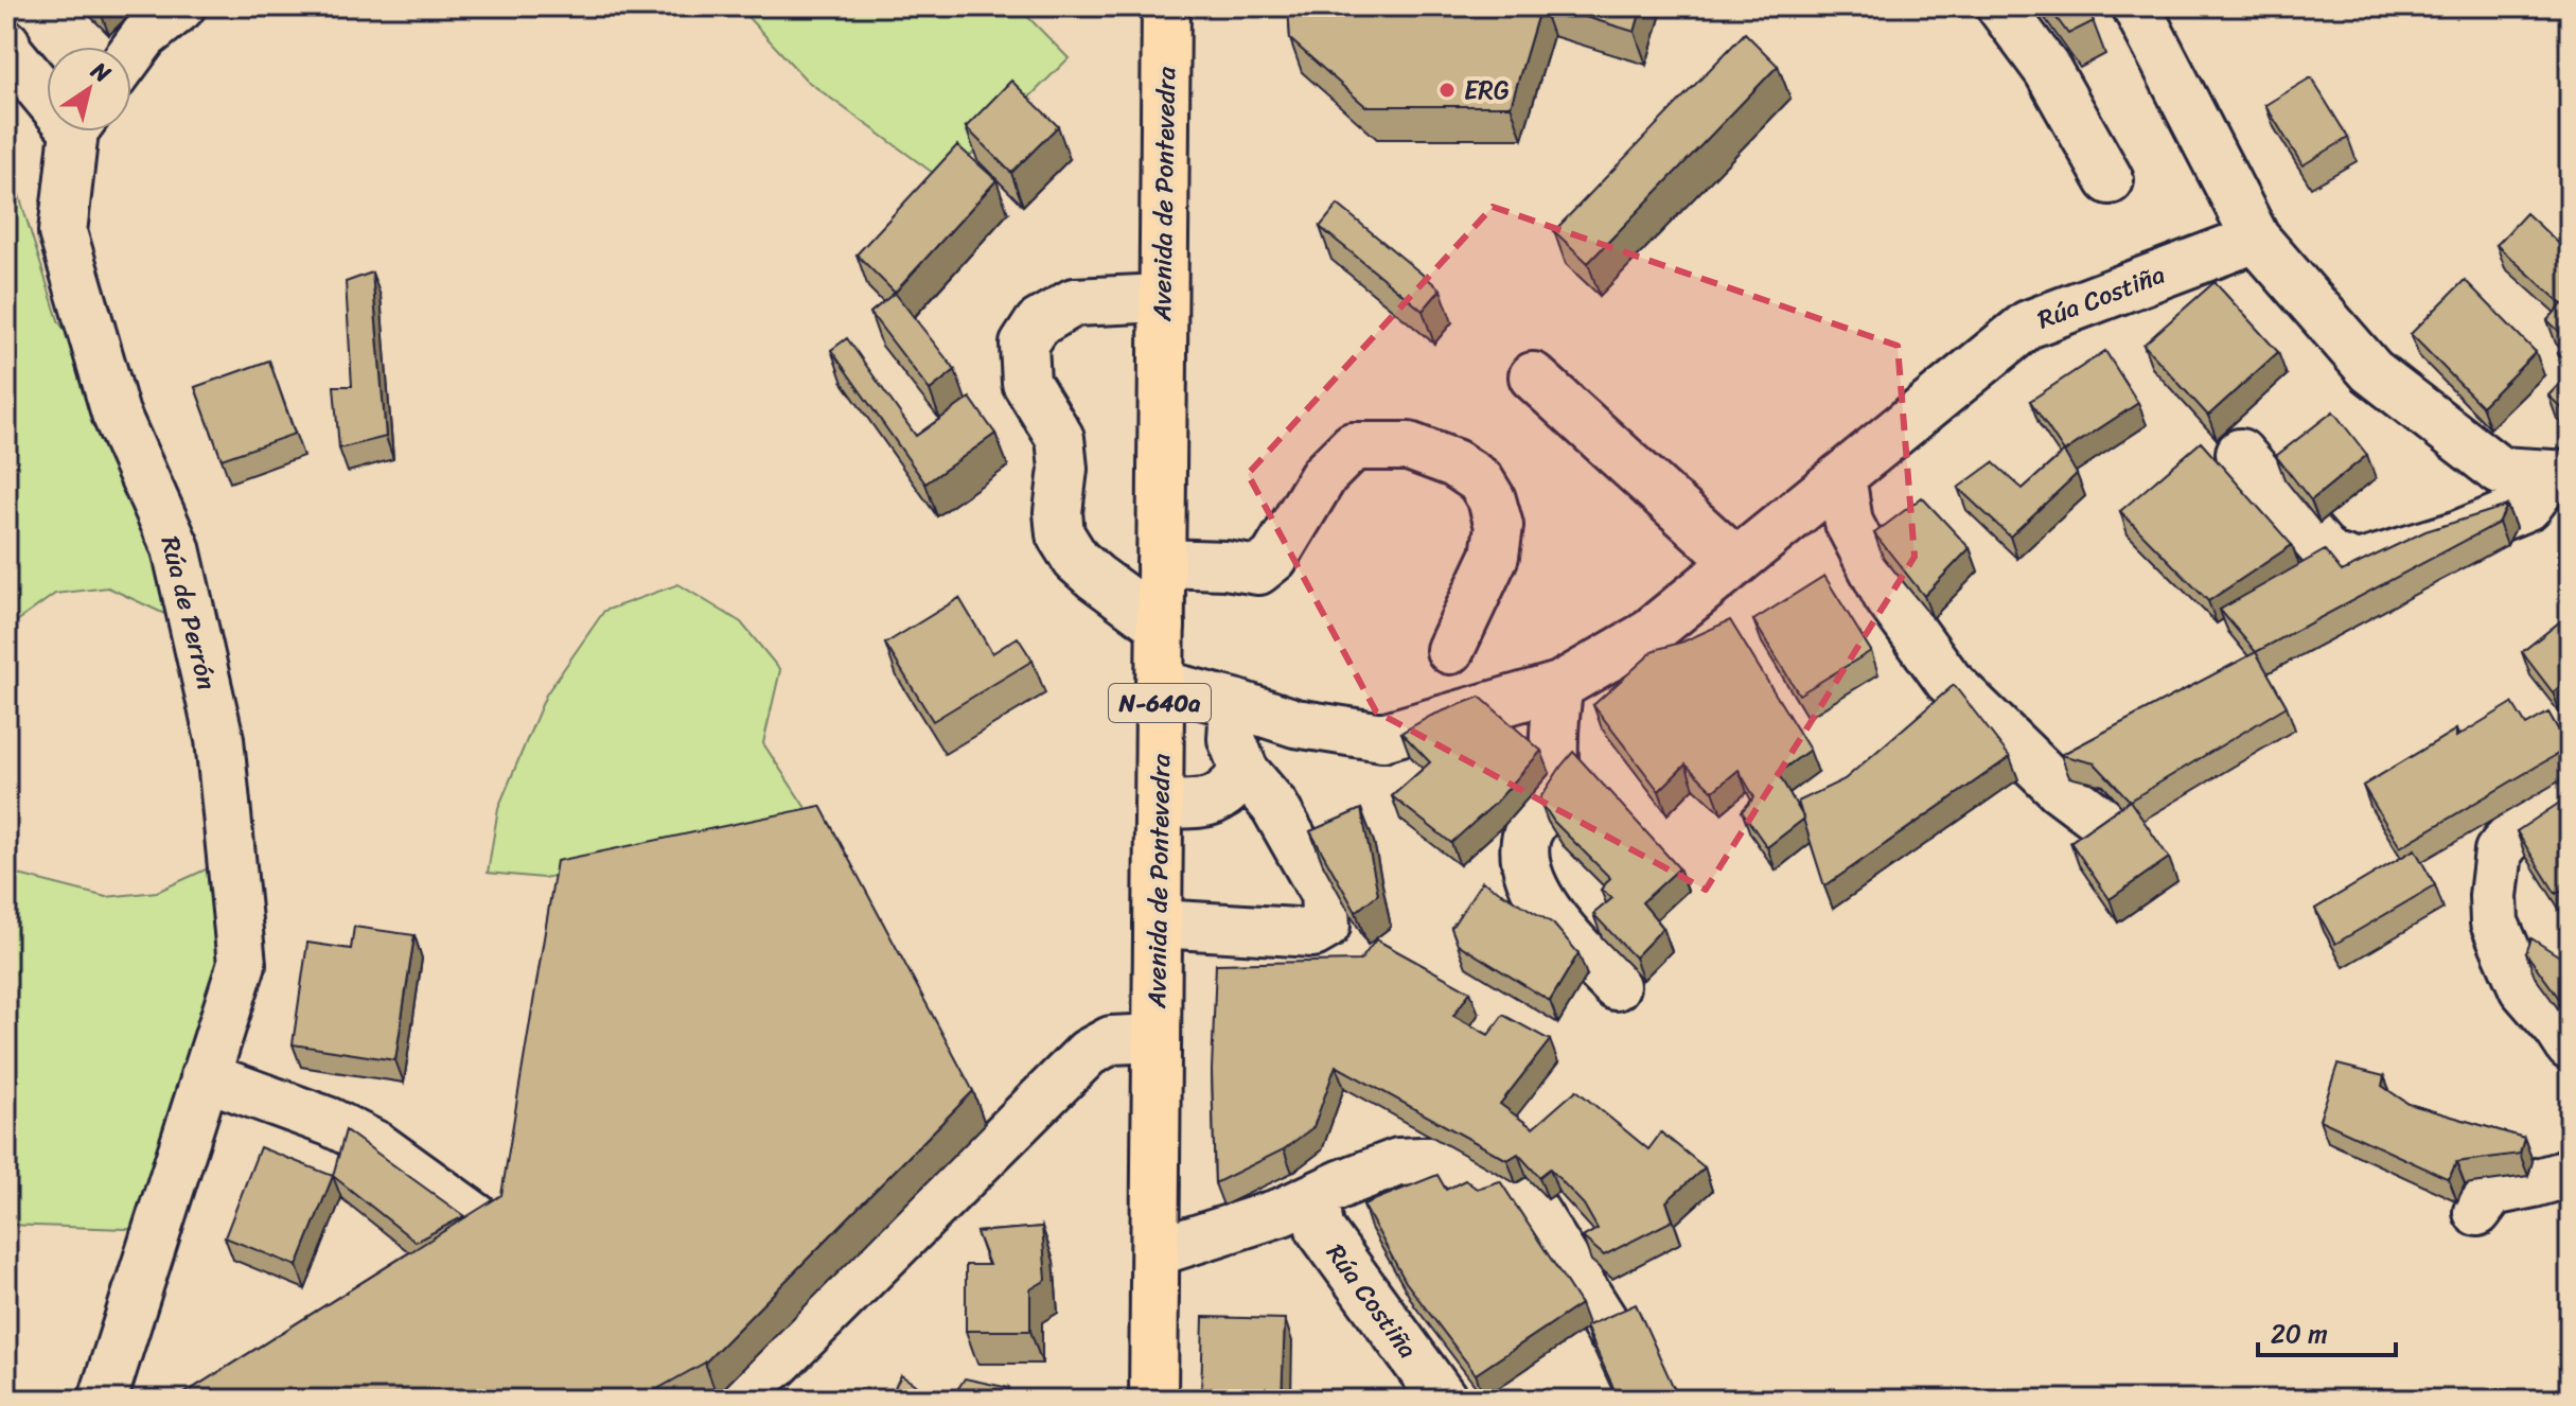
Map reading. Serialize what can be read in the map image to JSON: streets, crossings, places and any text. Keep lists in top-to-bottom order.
{
  "streets": {
    "main road": ["Avenida de Pontevedra", "N-640a"],
    "street": ["Rúa Costiña", "Rúa de Perrón"]
  },
  "crossings": [
    ["Avenida de Pontevedra", "Rúa Costiña"]
  ],
  "places": ["ERG"],
  "scale_bar": "20 m",
  "north": "top right"
}
